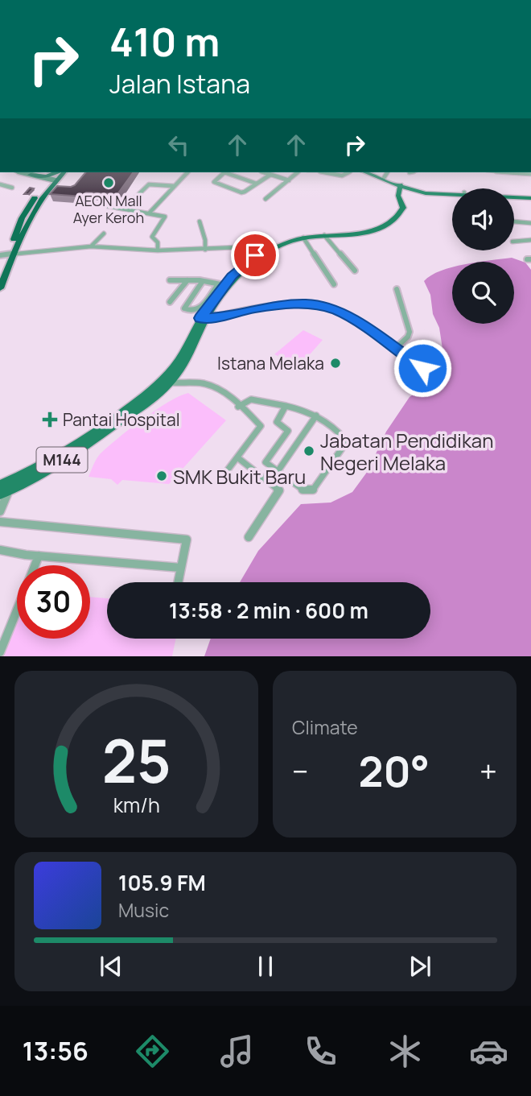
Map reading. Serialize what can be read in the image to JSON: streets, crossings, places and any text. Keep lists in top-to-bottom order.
{
  "streets": {
    "main road": ["M144"]
  },
  "places": {
    "other": [
      "AEON Mall Ayer Keroh",
      "Istana Melaka",
      "Jabatan Pendidikan Negeri Melaka",
      "SMK Bukit Baru"
    ],
    "health": ["Pantai Hospital"]
  },
  "page": {
    "turn": ["410 m", "Jalan Istana"],
    "limit": "30",
    "trip": "13:58 · 2 min · 600 m",
    "tile": "Climate",
    "heat": ["−", "20°", "+"],
    "song": ["105.9 FM", "Music"],
    "tabs": "13:56",
    "gauge": ["25", "km/h"]
  }
}
